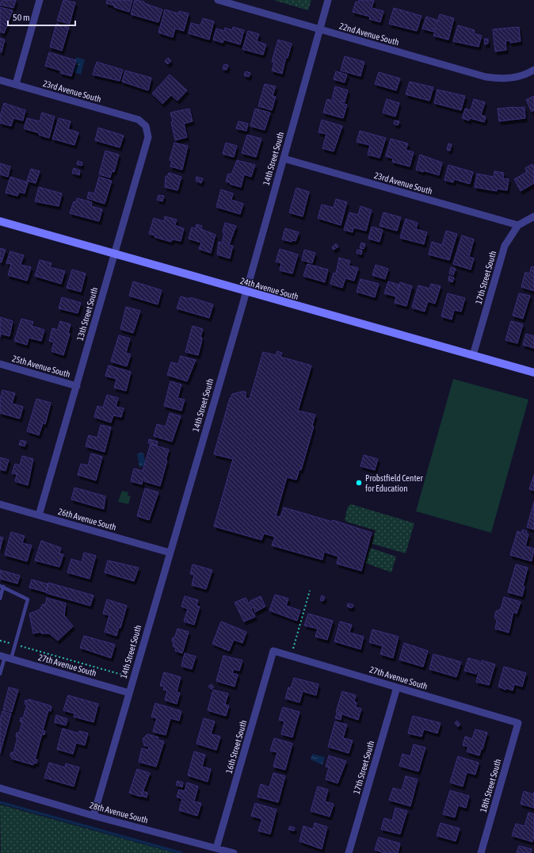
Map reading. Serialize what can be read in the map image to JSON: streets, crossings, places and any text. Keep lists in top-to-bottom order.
{
  "streets": {
    "street": [
      "22nd Avenue South",
      "23rd Avenue South",
      "14th Street South",
      "17th Street South",
      "24th Avenue South",
      "13th Street South",
      "25th Avenue South",
      "26th Avenue South",
      "27th Avenue South",
      "16th Street South",
      "18th Street South",
      "28th Avenue South"
    ]
  },
  "crossings": [
    ["22nd Avenue South", "14th Street South"],
    ["23rd Avenue South", "14th Street South"],
    ["23rd Avenue South", "17th Street South"],
    ["23rd Avenue South", "13th Street South"],
    ["14th Street South", "24th Avenue South"],
    ["14th Street South", "26th Avenue South"],
    ["14th Street South", "27th Avenue South"],
    ["14th Street South", "28th Avenue South"],
    ["17th Street South", "24th Avenue South"],
    ["17th Street South", "27th Avenue South"],
    ["24th Avenue South", "13th Street South"],
    ["13th Street South", "25th Avenue South"],
    ["13th Street South", "26th Avenue South"],
    ["27th Avenue South", "16th Street South"],
    ["27th Avenue South", "18th Street South"],
    ["16th Street South", "28th Avenue South"]
  ],
  "places": ["Probstfield Center for Education"],
  "scale_bar": "50 m"
}
